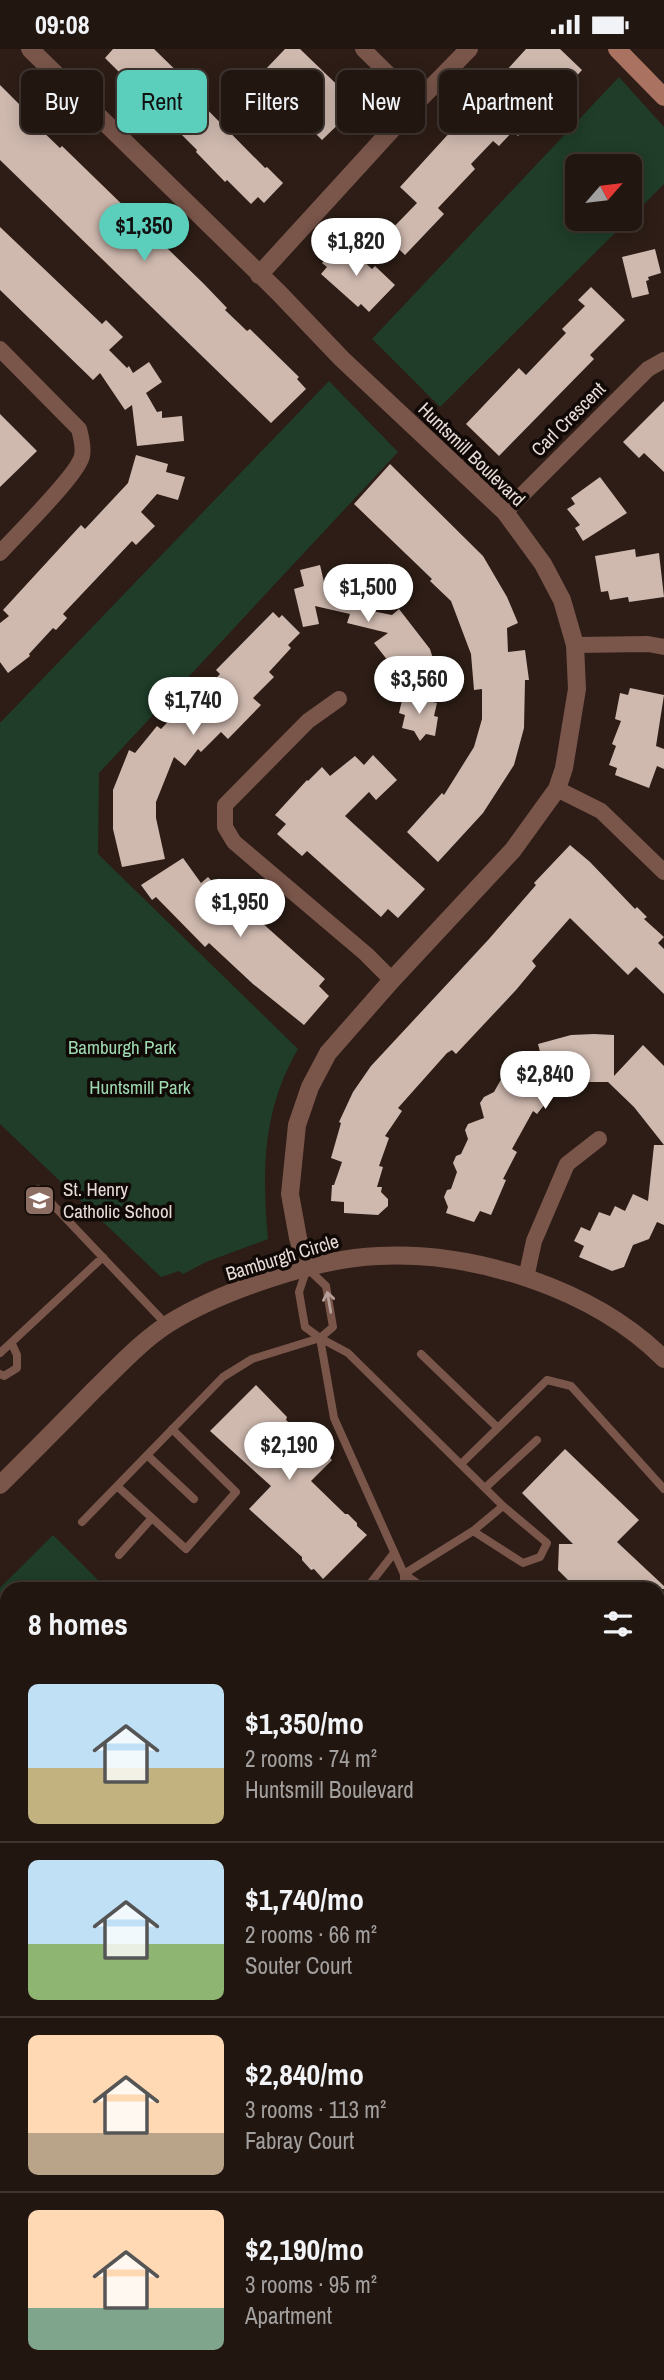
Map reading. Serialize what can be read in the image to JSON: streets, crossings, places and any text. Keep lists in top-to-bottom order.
{
  "streets": {
    "street": ["Carl Crescent", "Huntsmill Boulevard", "Bamburgh Circle"]
  },
  "crossings": [
    ["Carl Crescent", "Huntsmill Boulevard"],
    ["Huntsmill Boulevard", "Bamburgh Circle"]
  ],
  "parks": ["Bamburgh Park", "Huntsmill Park"],
  "places": {
    "school or university": ["St. Henry Catholic School"]
  },
  "north": "top right",
  "page": {
    "status": "09:08",
    "chip": [
      "Buy",
      "Rent",
      "Filters",
      "New",
      "Apartment"
    ],
    "price": [
      "$1,350",
      "$1,820",
      "$1,500",
      "$3,560",
      "$1,740",
      "$1,950",
      "$2,840",
      "$2,190"
    ],
    "heading": "8 homes",
    "list": [
      {
        "name": "$1,350/mo",
        "note": "2 rooms · 74 m² · Huntsmill Boulevard"
      },
      {
        "name": "$1,740/mo",
        "note": "2 rooms · 66 m² · Souter Court"
      },
      {
        "name": "$2,840/mo",
        "note": "3 rooms · 113 m² · Fabray Court"
      },
      {
        "name": "$2,190/mo",
        "note": "3 rooms · 95 m² · Apartment"
      }
    ]
  }
}
